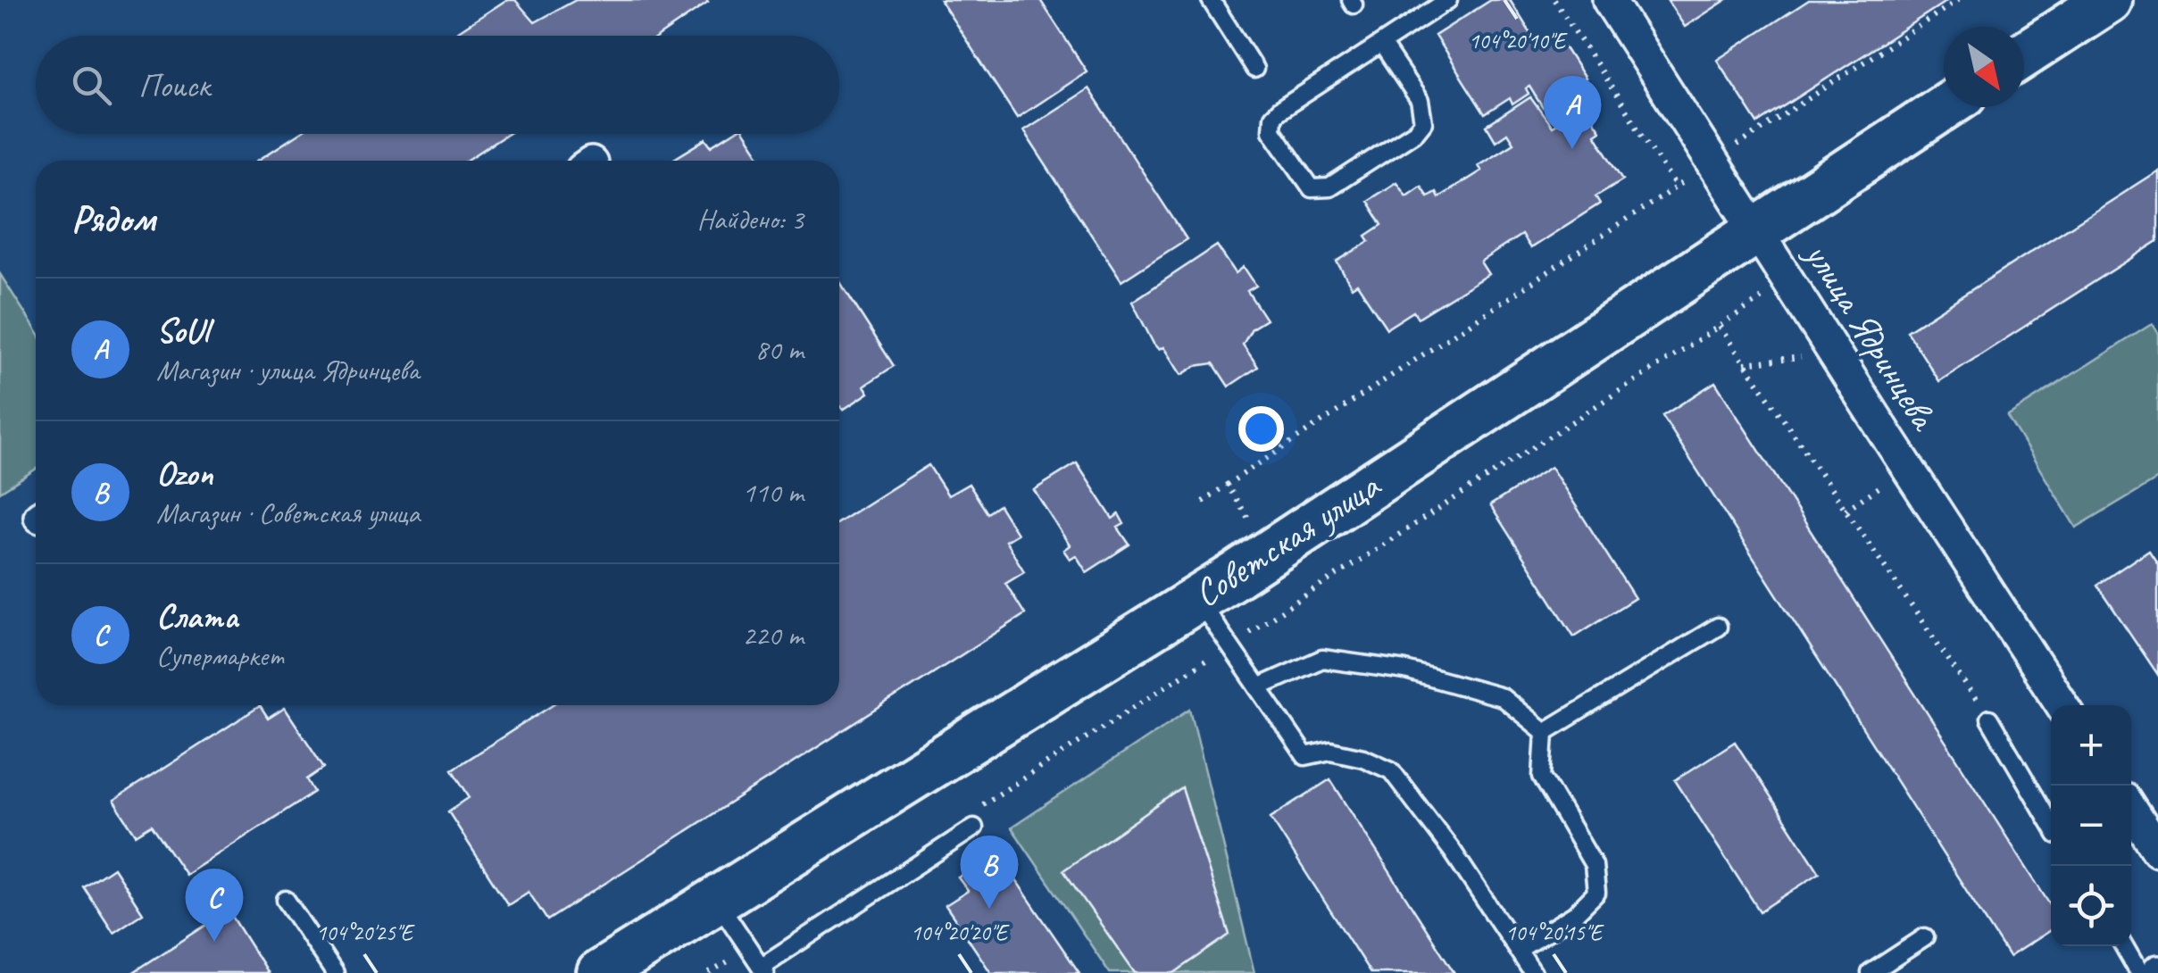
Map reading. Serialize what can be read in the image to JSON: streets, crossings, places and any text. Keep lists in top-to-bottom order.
{
  "streets": {
    "main road": ["Советская улица"],
    "street": ["улица Ядринцева"]
  },
  "crossings": [
    ["улица Ядринцева", "Советская улица"]
  ],
  "north": "bottom right",
  "page": {
    "search": "Поиск",
    "pins": ["A", "B", "C"],
    "heading": ["Рядом", "Найдено: 3"],
    "list": [
      {
        "mark": "A",
        "name": "SoUl",
        "note": "Магазин · улица Ядринцева",
        "value": "80 m"
      },
      {
        "mark": "B",
        "name": "Ozon",
        "note": "Магазин · Советская улица",
        "value": "110 m"
      },
      {
        "mark": "C",
        "name": "Слата",
        "note": "Супермаркет",
        "value": "220 m"
      }
    ],
    "map_buttons": ["+", "−"]
  },
  "coordinates": [
    "104°20'10\"E",
    "104°20'25\"E",
    "104°20'20\"E",
    "104°20'15\"E"
  ]
}
